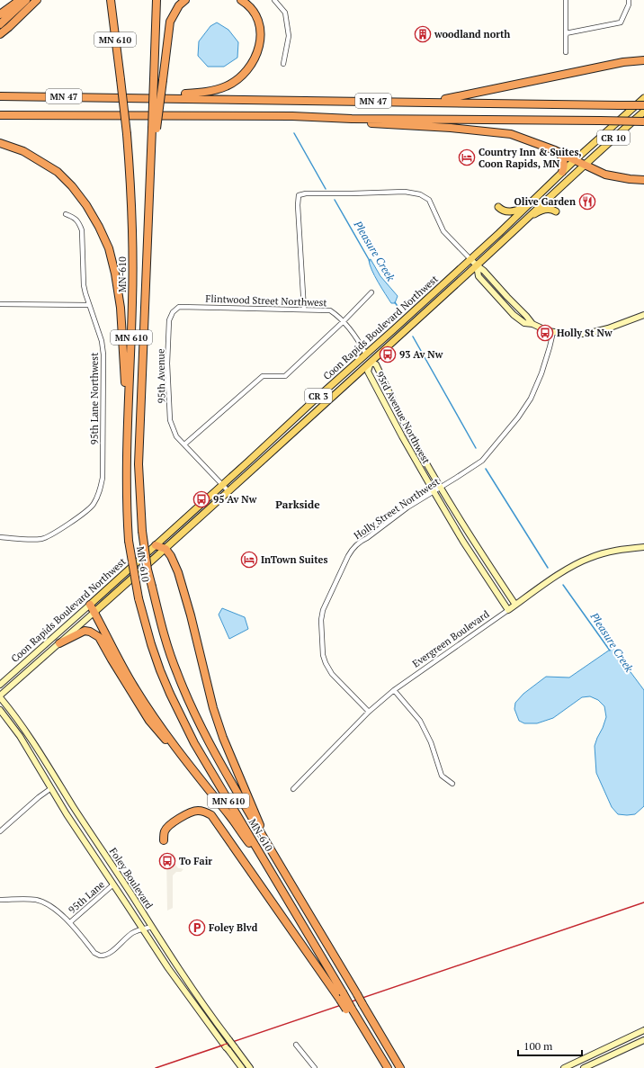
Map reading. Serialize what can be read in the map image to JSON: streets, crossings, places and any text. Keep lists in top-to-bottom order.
{
  "streets": {
    "highway": ["MN 610", "MN 47", "MN-610"],
    "main road": [
      "CR 10",
      "Flintwood Street Northwest",
      "Coon Rapids Boulevard Northwest",
      "CR 3",
      "93rd Avenue Northwest",
      "Evergreen Boulevard",
      "Foley Boulevard"
    ],
    "street": [
      "95th Avenue",
      "95th Lane Northwest",
      "Holly Street Northwest",
      "95th Lane"
    ]
  },
  "crossings": [
    ["MN 610", "MN-610"],
    ["Flintwood Street Northwest", "Coon Rapids Boulevard Northwest"],
    ["Flintwood Street Northwest", "95th Avenue"],
    ["Flintwood Street Northwest", "93rd Avenue Northwest"],
    ["Coon Rapids Boulevard Northwest", "95th Avenue"],
    ["Coon Rapids Boulevard Northwest", "93rd Avenue Northwest"],
    ["Coon Rapids Boulevard Northwest", "Foley Boulevard"],
    ["93rd Avenue Northwest", "Holly Street Northwest"],
    ["93rd Avenue Northwest", "Evergreen Boulevard"],
    ["Holly Street Northwest", "Evergreen Boulevard"],
    ["Foley Boulevard", "95th Lane"]
  ],
  "districts": ["Parkside"],
  "water": ["Pleasure Creek"],
  "places": {
    "building": ["woodland north"],
    "hotel": ["Country Inn & Suites, Coon Rapids, MN", "InTown Suites"],
    "restaurant": ["Olive Garden"],
    "bus stop": [
      "Holly St Nw",
      "93 Av Nw",
      "95 Av Nw",
      "To Fair"
    ],
    "parking": ["Foley Blvd"]
  },
  "scale_bar": "100 m"
}
